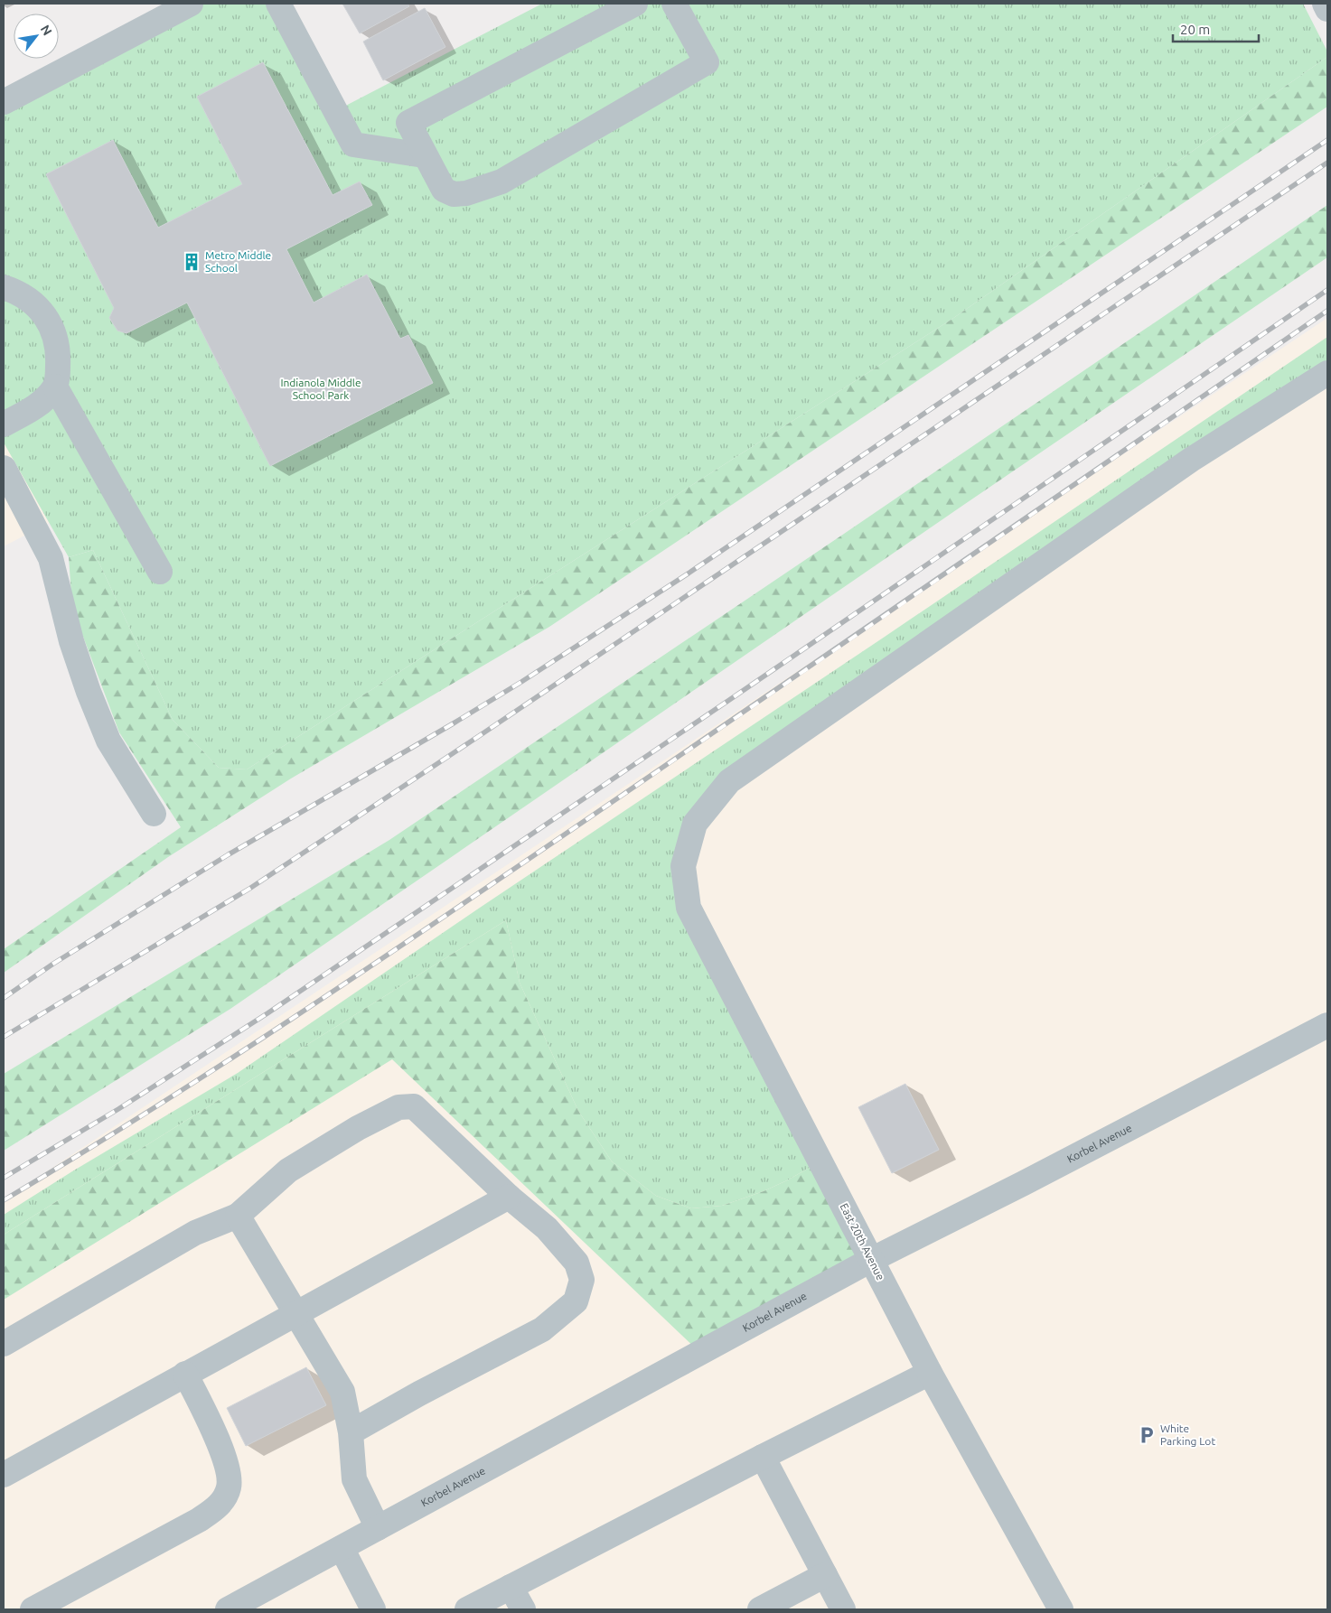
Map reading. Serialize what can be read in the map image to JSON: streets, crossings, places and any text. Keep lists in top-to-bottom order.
{
  "streets": {
    "street": ["Korbel Avenue", "East 20th Avenue"]
  },
  "crossings": [
    ["Korbel Avenue", "East 20th Avenue"]
  ],
  "parks": ["Indianola Middle School Park"],
  "places": {
    "building": ["Metro Middle School"],
    "parking": ["White Parking Lot"]
  },
  "scale_bar": "20 m",
  "north": "top right"
}
